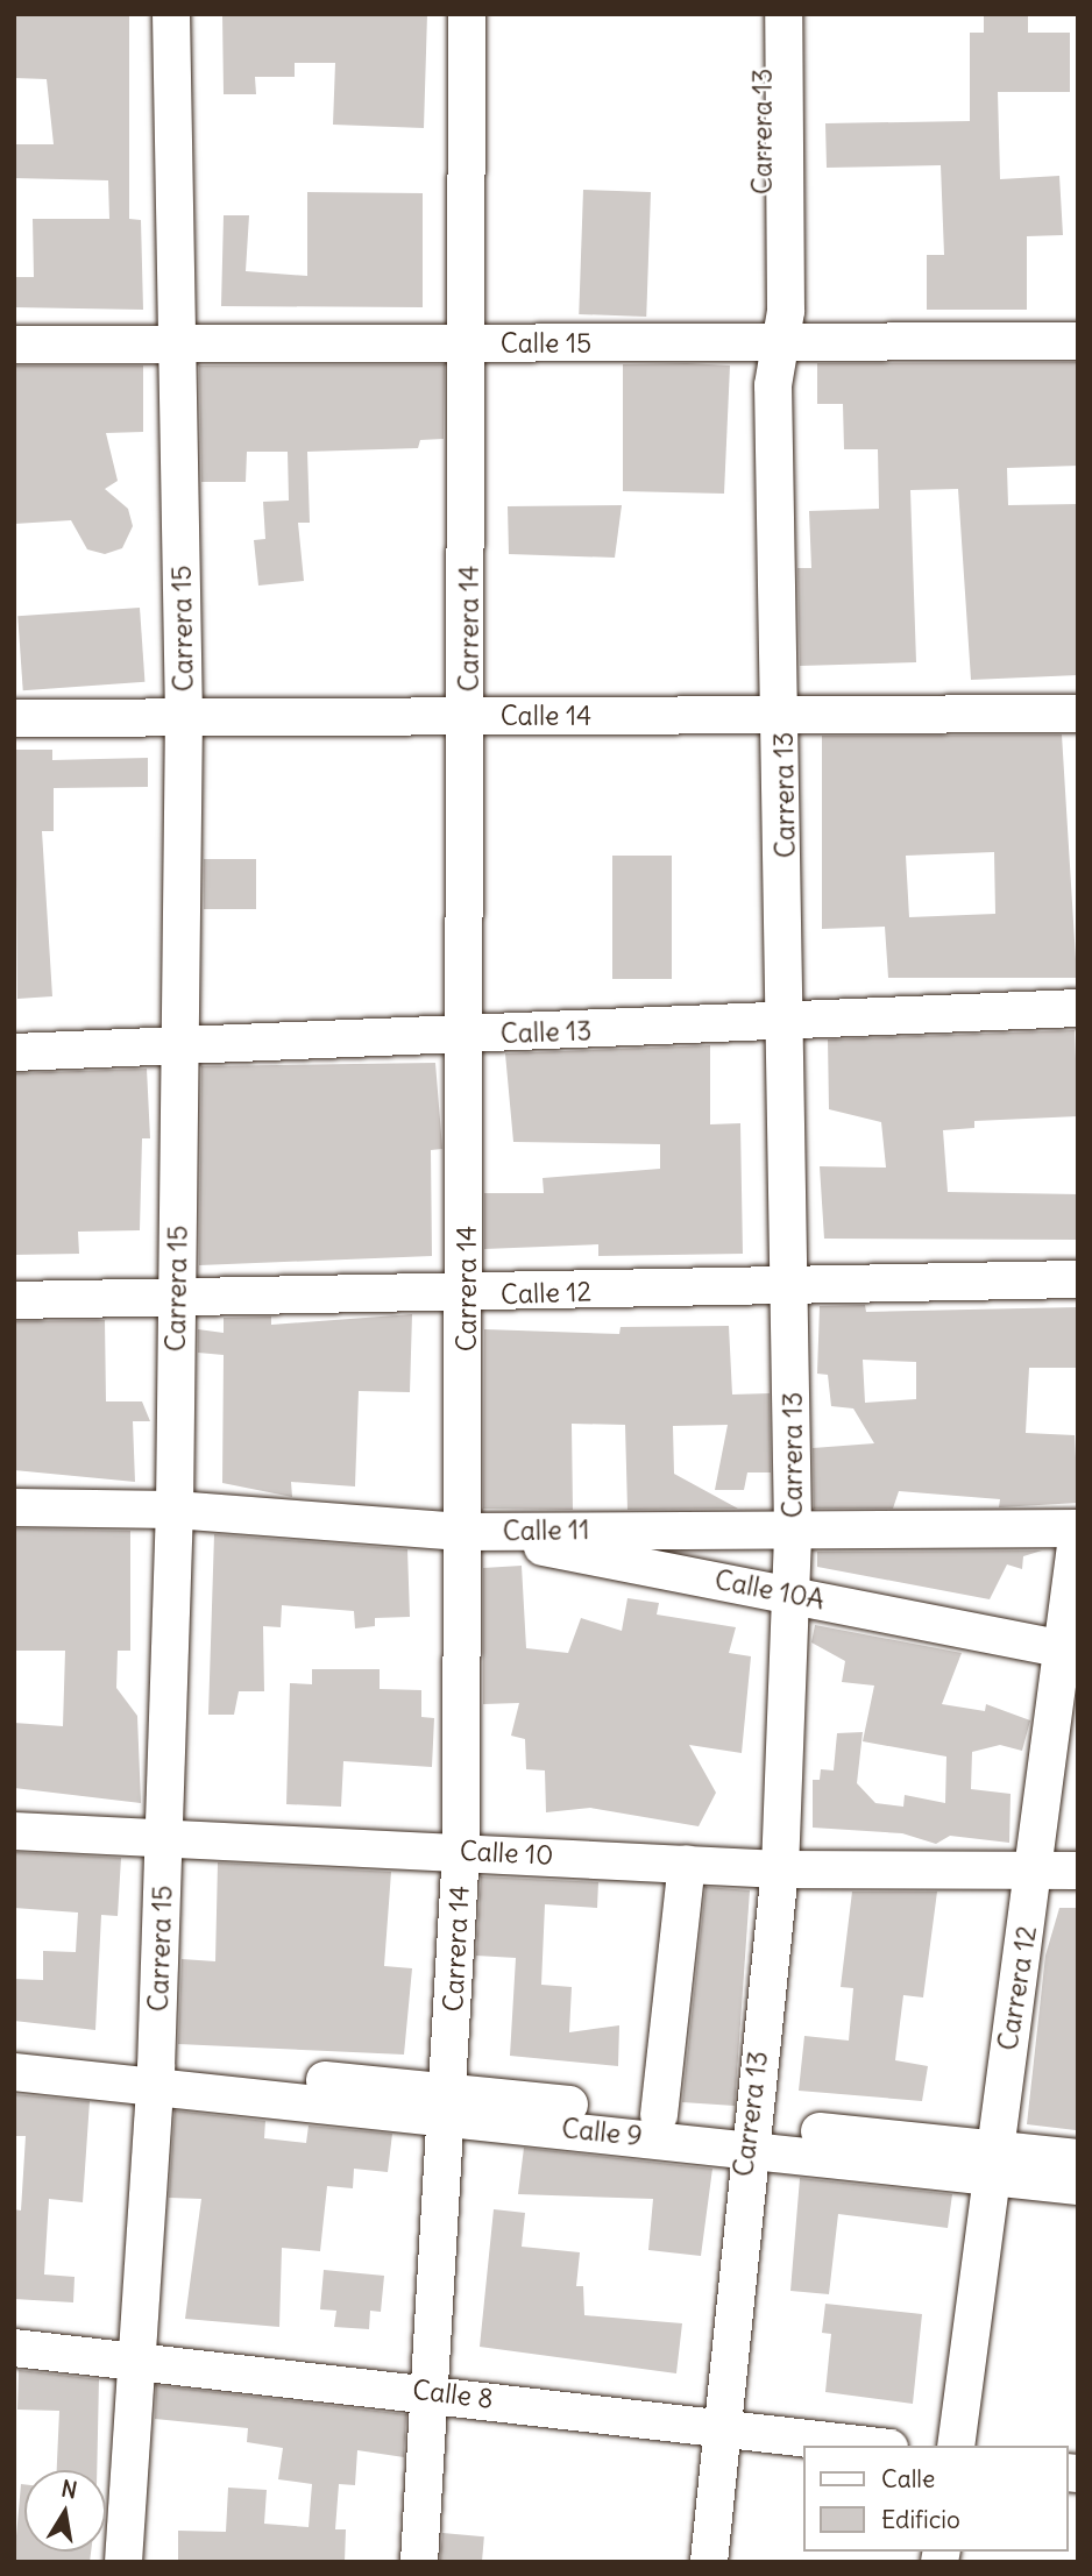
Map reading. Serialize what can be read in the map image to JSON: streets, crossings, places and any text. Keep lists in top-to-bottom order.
{
  "streets": {
    "street": [
      "Carrera 13",
      "Calle 15",
      "Carrera 15",
      "Carrera 14",
      "Calle 14",
      "Calle 13",
      "Calle 12",
      "Calle 11",
      "Calle 10A",
      "Calle 10",
      "Carrera 12",
      "Calle 9",
      "Calle 8"
    ]
  },
  "crossings": [
    ["Carrera 13", "Calle 15"],
    ["Carrera 13", "Calle 14"],
    ["Carrera 13", "Calle 13"],
    ["Carrera 13", "Calle 12"],
    ["Carrera 13", "Calle 11"],
    ["Carrera 13", "Calle 10A"],
    ["Carrera 13", "Calle 10"],
    ["Carrera 13", "Calle 9"],
    ["Carrera 13", "Calle 8"],
    ["Calle 15", "Carrera 15"],
    ["Calle 15", "Carrera 14"],
    ["Carrera 15", "Calle 14"],
    ["Carrera 15", "Calle 13"],
    ["Carrera 15", "Calle 12"],
    ["Carrera 15", "Calle 11"],
    ["Carrera 15", "Calle 10"],
    ["Carrera 15", "Calle 9"],
    ["Carrera 15", "Calle 8"],
    ["Carrera 14", "Calle 14"],
    ["Carrera 14", "Calle 13"],
    ["Carrera 14", "Calle 12"],
    ["Carrera 14", "Calle 11"],
    ["Carrera 14", "Calle 10A"],
    ["Carrera 14", "Calle 10"],
    ["Carrera 14", "Calle 9"],
    ["Carrera 14", "Calle 8"],
    ["Calle 11", "Calle 10A"],
    ["Calle 11", "Carrera 12"],
    ["Calle 10A", "Carrera 12"],
    ["Calle 10", "Carrera 12"],
    ["Carrera 12", "Calle 9"]
  ],
  "legend": ["Calle", "Edificio"],
  "north": "top"
}
